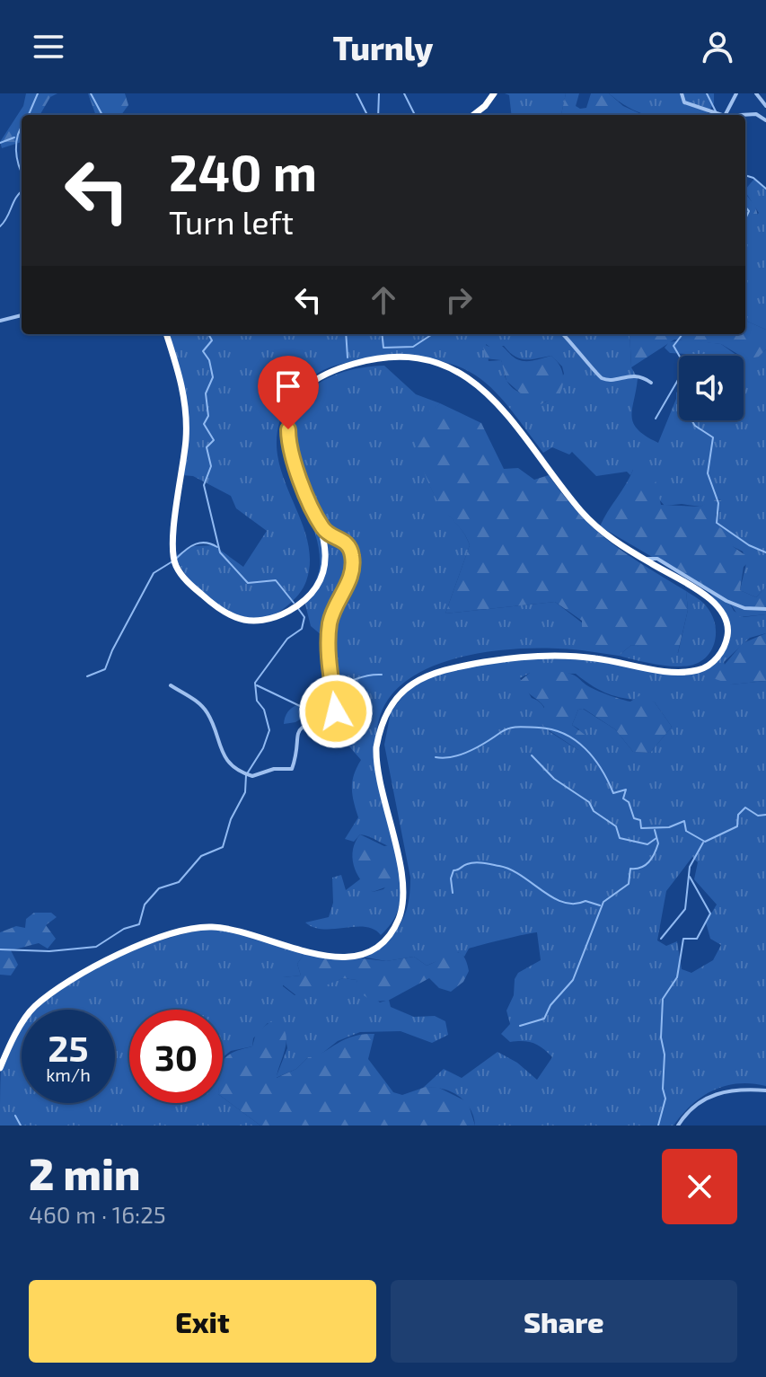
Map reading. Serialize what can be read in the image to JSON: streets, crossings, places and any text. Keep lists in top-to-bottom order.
{
  "page": {
    "header": "Turnly",
    "turn": ["240 m", "Turn left"],
    "speed": "25 km/h",
    "limit": "30",
    "heading": ["2 min", "460 m · 16:25"],
    "buttons": ["Exit", "Share"]
  }
}
